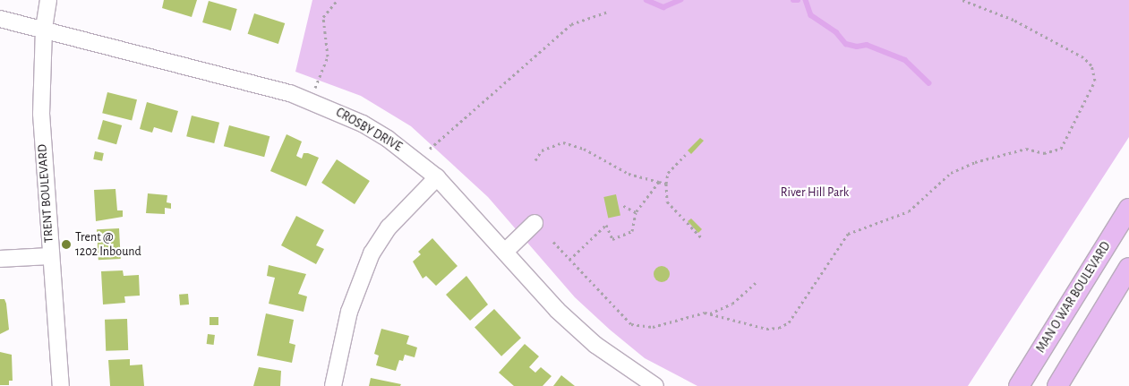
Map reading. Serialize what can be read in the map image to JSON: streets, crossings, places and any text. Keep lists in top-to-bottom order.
{
  "streets": {
    "main road": ["MAN O WAR BOULEVARD"],
    "street": ["CROSBY DRIVE", "TRENT BOULEVARD"]
  },
  "crossings": [
    ["CROSBY DRIVE", "TRENT BOULEVARD"]
  ],
  "parks": ["River Hill Park"],
  "places": ["Trent @ 1202 Inbound"]
}
